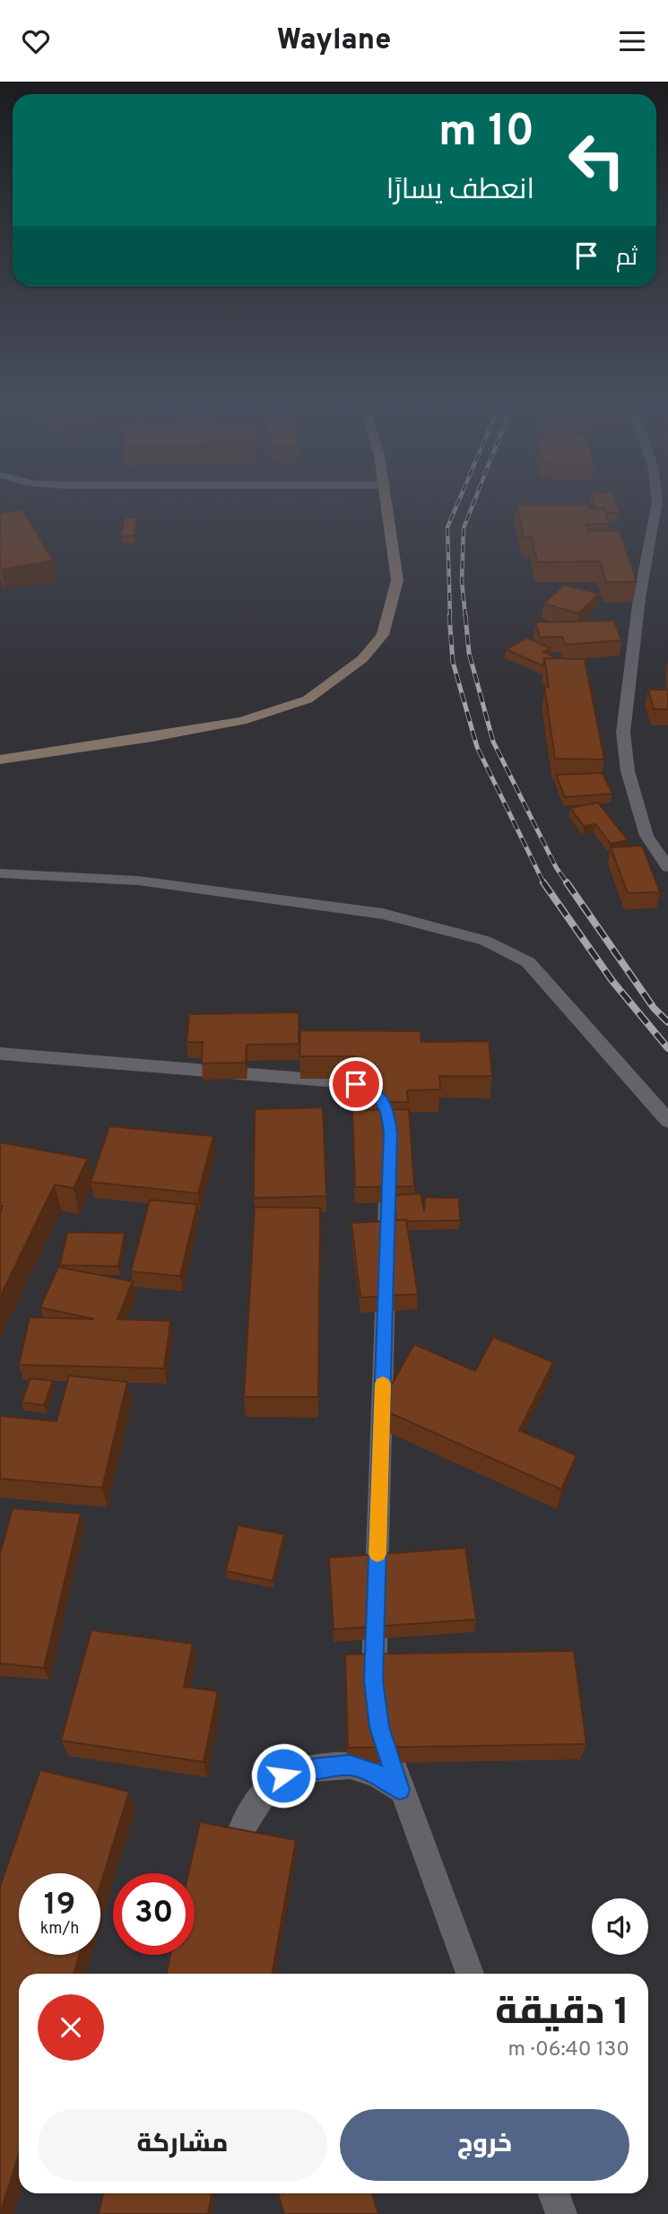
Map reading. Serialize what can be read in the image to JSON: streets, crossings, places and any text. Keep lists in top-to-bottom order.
{
  "page": {
    "header": "Waylane",
    "turn": ["10 m", "انعطف يسارًا"],
    "then": "ثم",
    "speed": "19 km/h",
    "limit": "30",
    "heading": ["1 دقيقة", "130 m · 06:40"],
    "buttons": ["خروج", "مشاركة"]
  }
}
